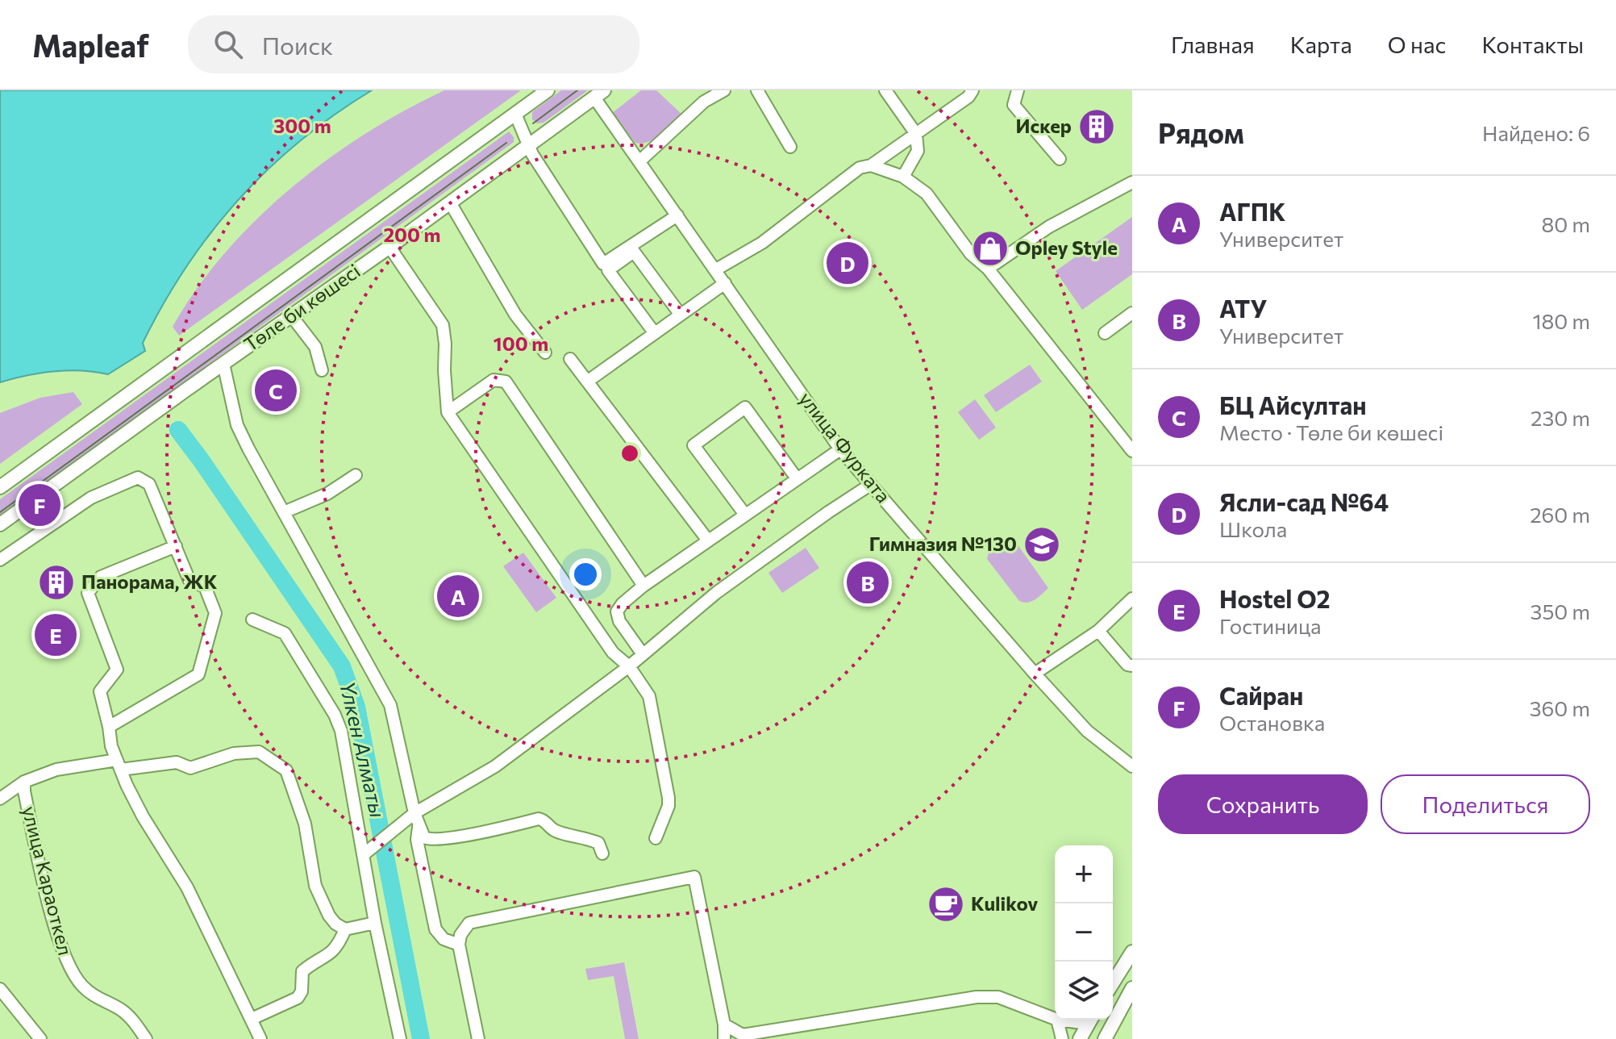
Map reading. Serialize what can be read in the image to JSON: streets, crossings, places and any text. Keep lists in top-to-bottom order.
{
  "streets": {
    "main road": ["Төле би көшесі"],
    "street": ["улица Фурката", "улица Караоткел"]
  },
  "crossings": [
    ["Төле би көшесі", "улица Фурката"]
  ],
  "water": ["Үлкен Алматы"],
  "places": {
    "building": ["Искер", "Панорама, ЖК"],
    "shop": ["Opley Style"],
    "school or university": ["Гимназия №130"],
    "cafe": ["Kulikov"]
  },
  "page": {
    "header": "Mapleaf",
    "search": "Поиск",
    "nav": [
      "Главная",
      "Карта",
      "О нас",
      "Контакты"
    ],
    "heading": ["Рядом", "Найдено: 6"],
    "list": [
      {
        "mark": "A",
        "name": "АГПК",
        "note": "Университет",
        "value": "80 m"
      },
      {
        "mark": "B",
        "name": "АТУ",
        "note": "Университет",
        "value": "180 m"
      },
      {
        "mark": "C",
        "name": "БЦ Айсултан",
        "note": "Место · Төле би көшесі",
        "value": "230 m"
      },
      {
        "mark": "D",
        "name": "Ясли-сад №64",
        "note": "Школа",
        "value": "260 m"
      },
      {
        "mark": "E",
        "name": "Hostel O2",
        "note": "Гостиница",
        "value": "350 m"
      },
      {
        "mark": "F",
        "name": "Сайран",
        "note": "Остановка",
        "value": "360 m"
      }
    ],
    "pins": [
      "D",
      "C",
      "F",
      "B",
      "A",
      "E"
    ],
    "buttons": ["Сохранить", "Поделиться"],
    "map_buttons": ["+", "−"]
  },
  "rings": ["300 m", "200 m", "100 m"]
}
